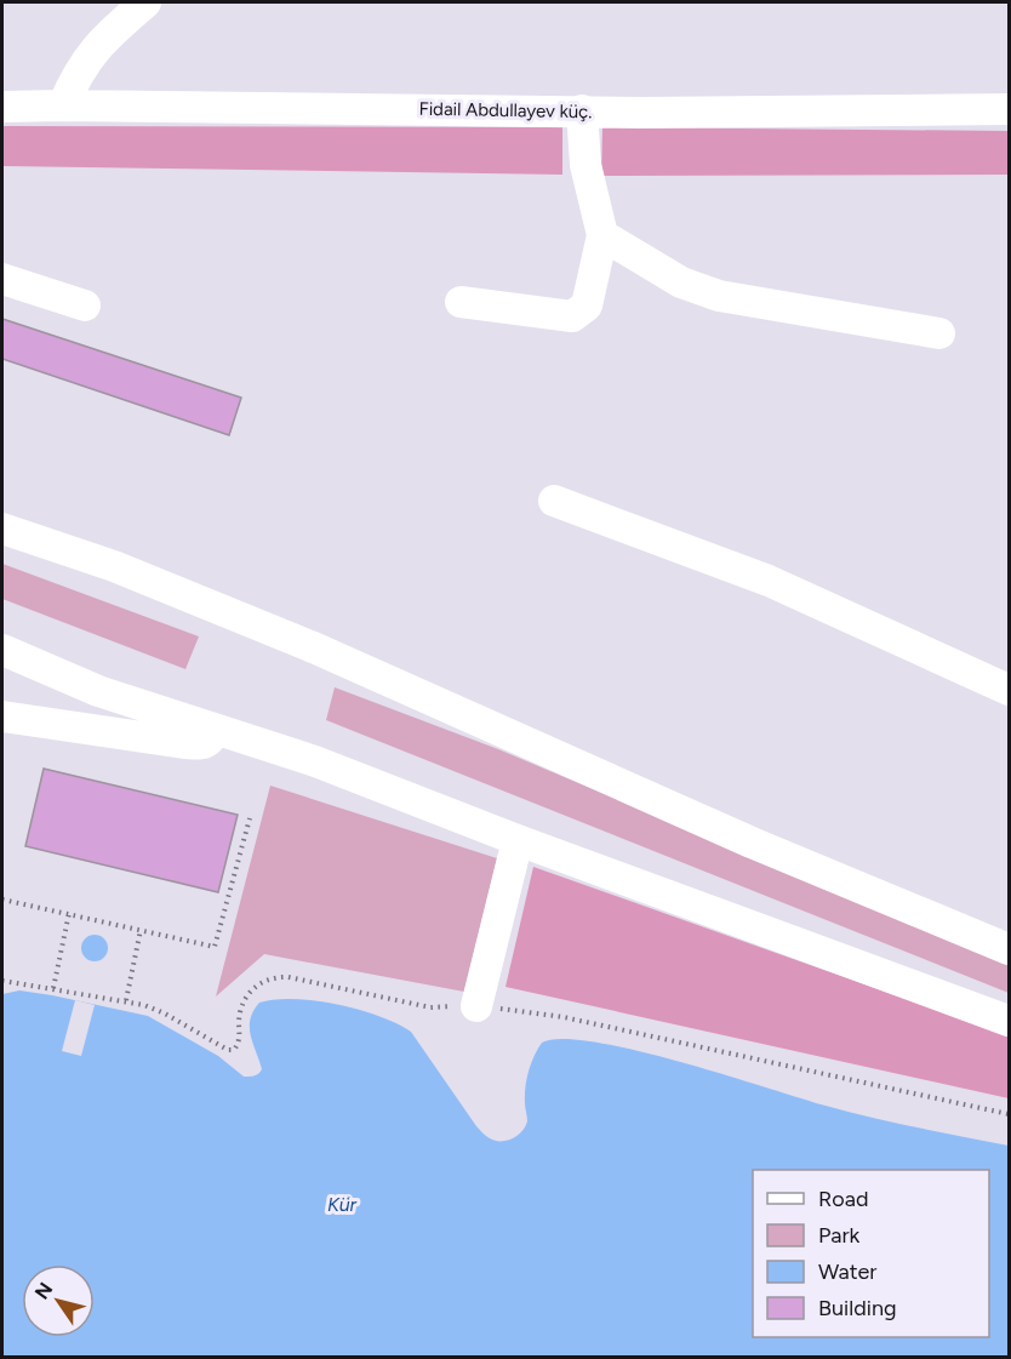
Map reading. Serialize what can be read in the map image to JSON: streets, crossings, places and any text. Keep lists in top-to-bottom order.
{
  "streets": {
    "street": ["Fidail Abdullayev küç."]
  },
  "water": ["Kür"],
  "legend": [
    "Road",
    "Park",
    "Water",
    "Building"
  ],
  "north": "top left"
}
